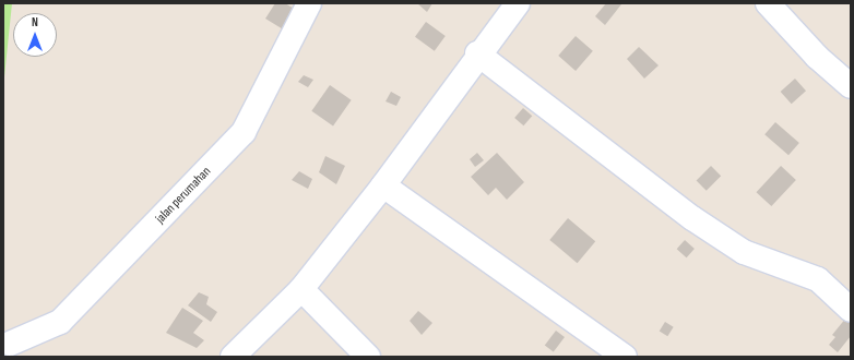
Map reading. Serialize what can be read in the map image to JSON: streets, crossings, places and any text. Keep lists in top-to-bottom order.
{
  "streets": {
    "street": ["jalan perumahan"]
  },
  "north": "top"
}
